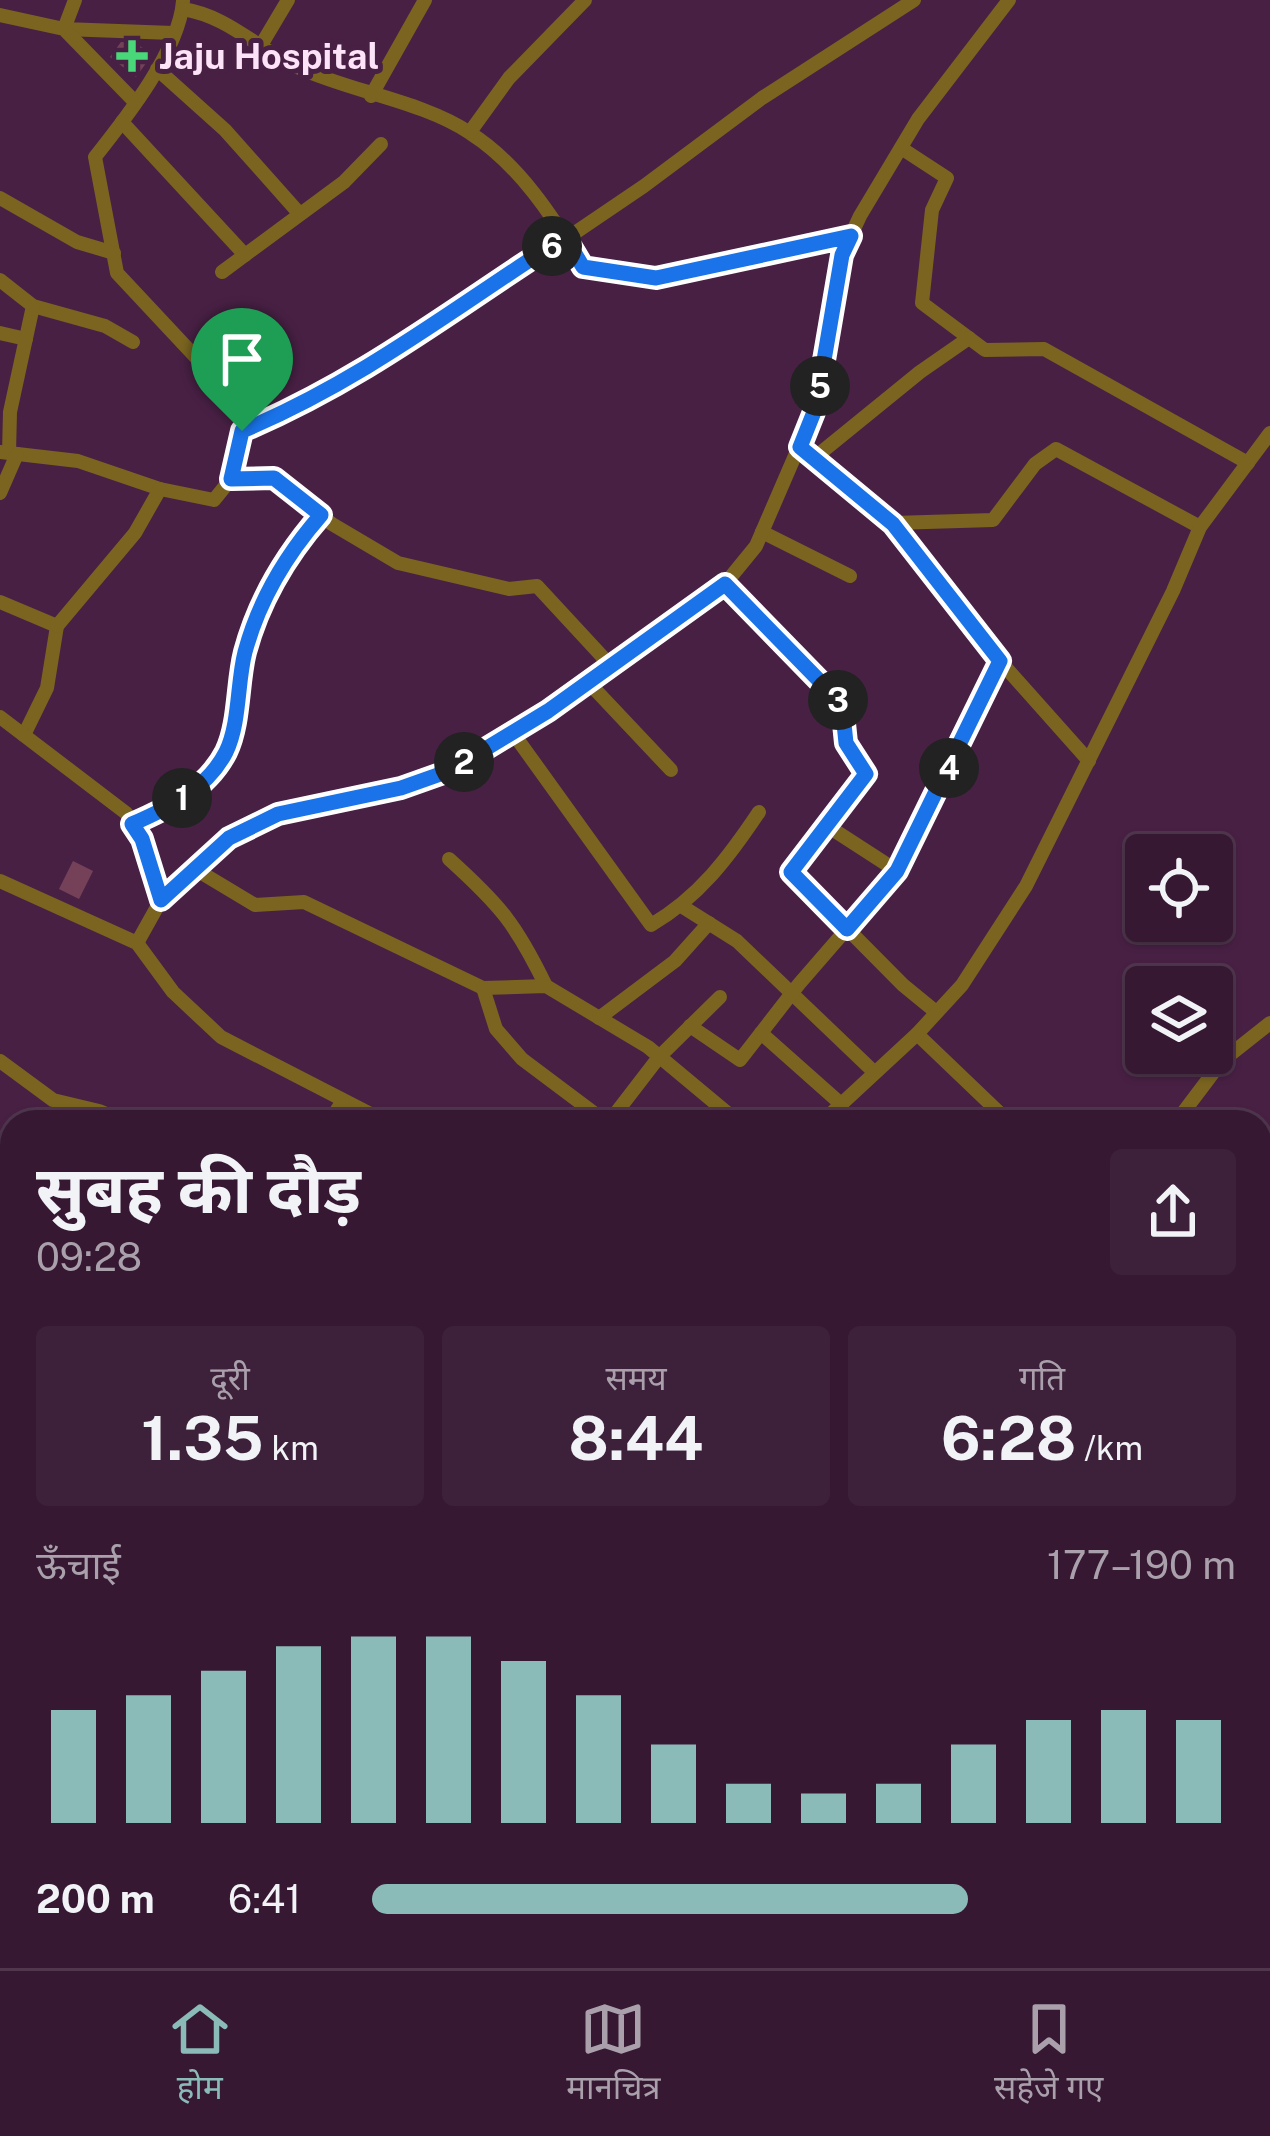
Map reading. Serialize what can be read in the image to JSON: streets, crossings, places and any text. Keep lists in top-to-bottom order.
{
  "places": {
    "health": ["Jaju Hospital"]
  },
  "page": {
    "pins": [
      "6",
      "5",
      "3",
      "2",
      "4",
      "1"
    ],
    "heading": ["सुबह की दौड़", "09:28"],
    "stats": [
      ["दूरी", "1.35 km"],
      ["समय", "8:44"],
      ["गति", "6:28 /km"]
    ],
    "chart": ["ऊँचाई", "177–190 m"],
    "list": [
      {
        "name": "200 m",
        "note": "6:41"
      }
    ],
    "tabs": ["होम", "मानचित्र", "सहेजे गए"]
  }
}
